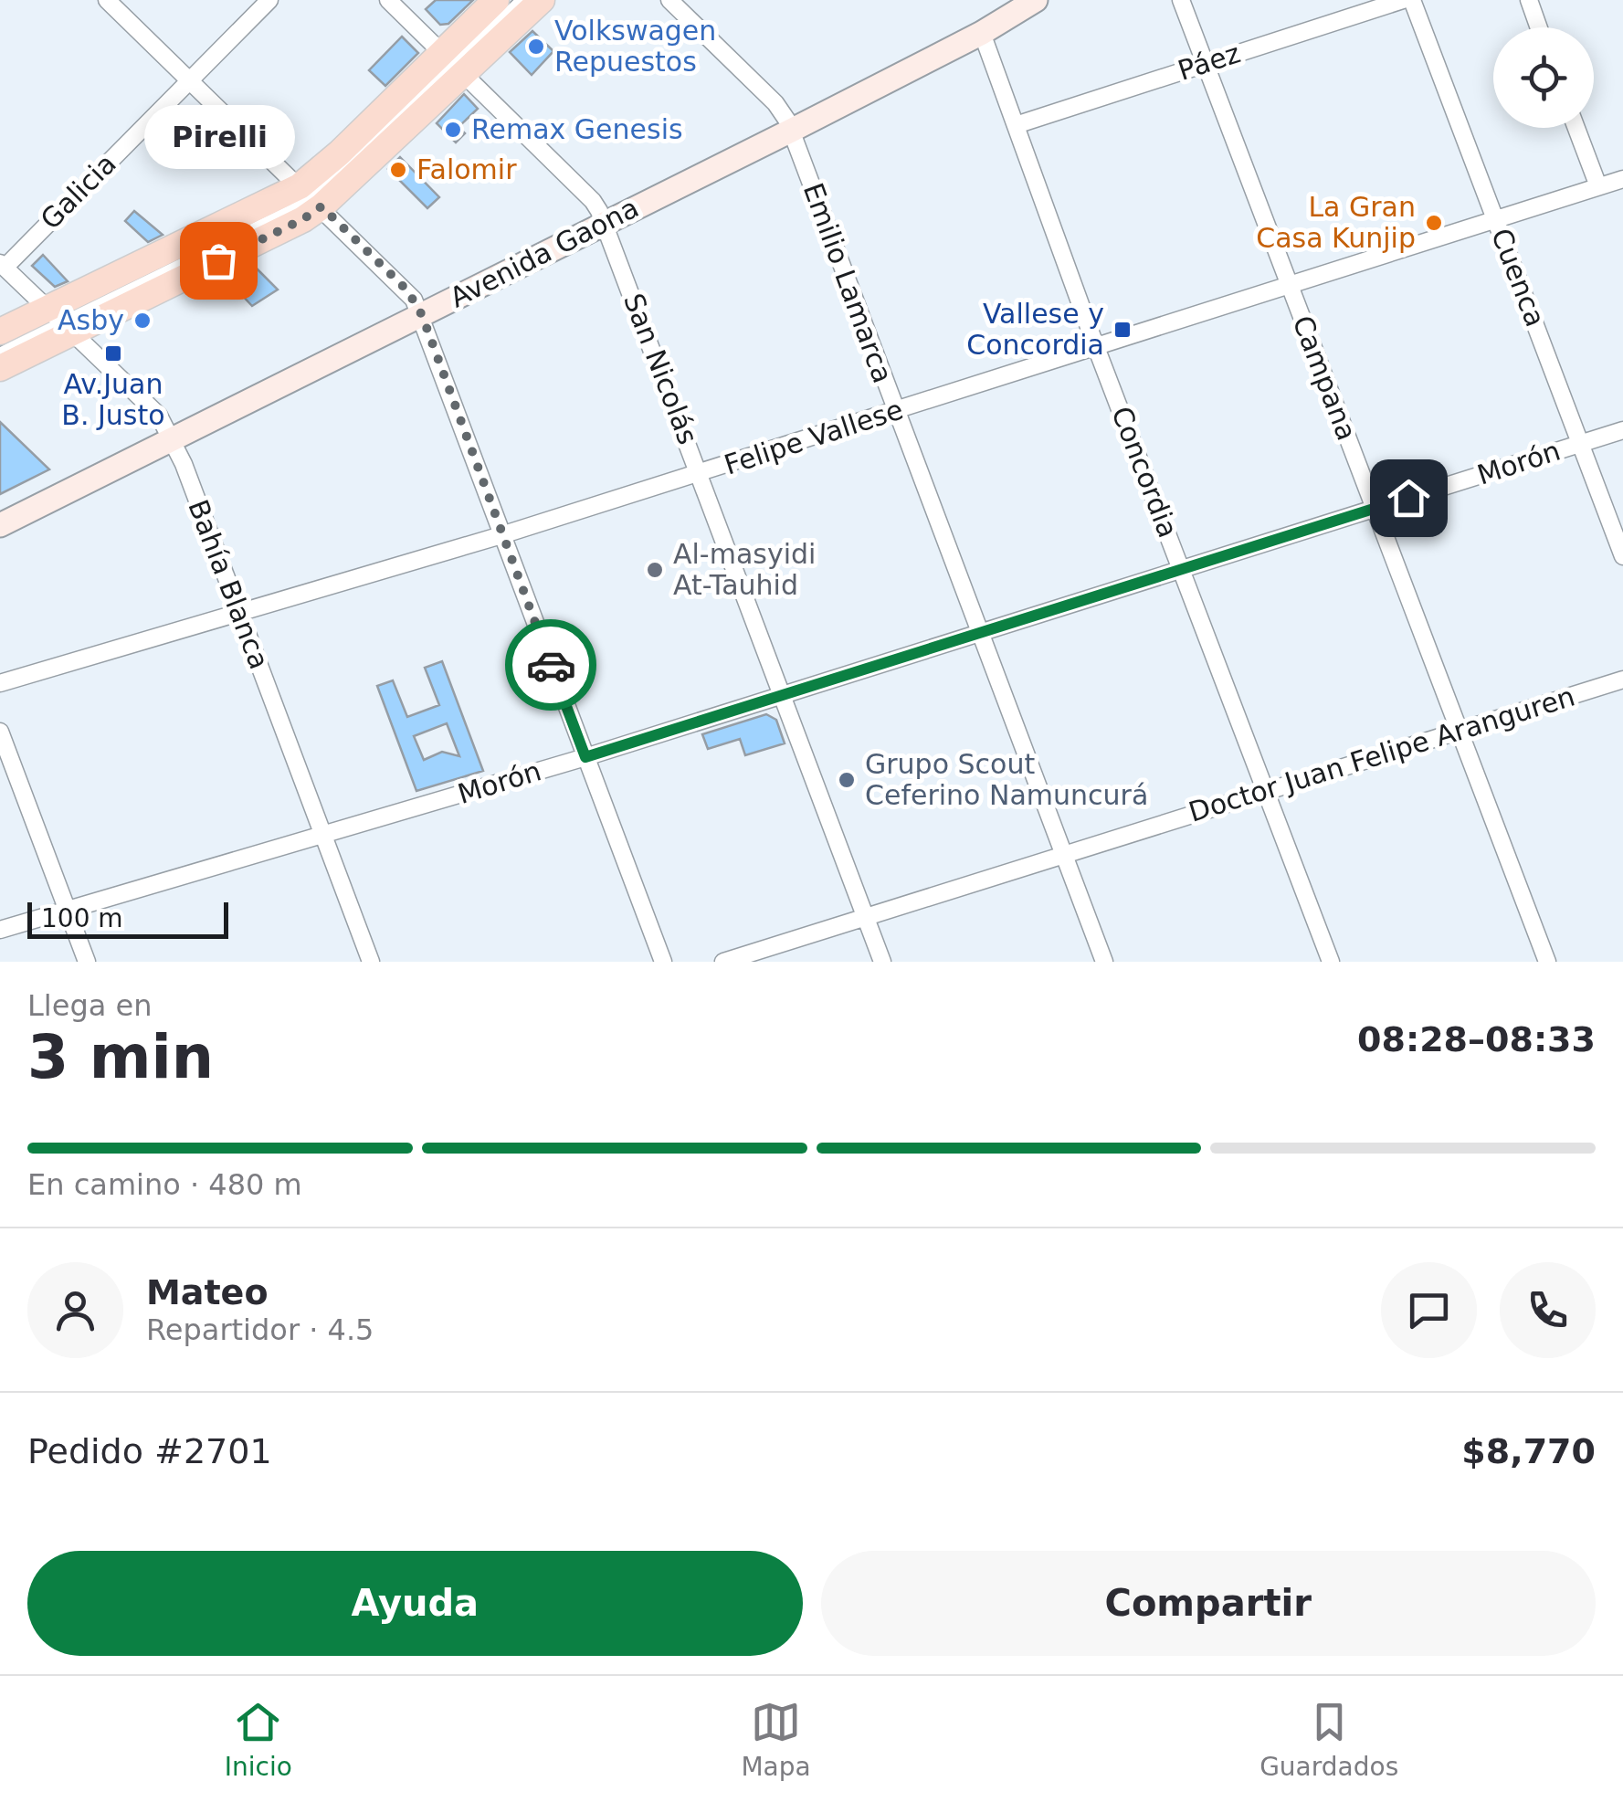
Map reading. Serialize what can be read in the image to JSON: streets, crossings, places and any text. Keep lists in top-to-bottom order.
{
  "streets": {
    "main road": ["Avenida Gaona"],
    "street": [
      "Páez",
      "Galicia",
      "Cuenca",
      "Emilio Lamarca",
      "San Nicolás",
      "Campana",
      "Felipe Vallese",
      "Morón",
      "Concordia",
      "Bahía Blanca",
      "Doctor Juan Felipe Aranguren"
    ]
  },
  "crossings": [
    ["Páez", "Campana"],
    ["Páez", "Concordia"],
    ["Galicia", "Bahía Blanca"],
    ["Avenida Gaona", "Emilio Lamarca"],
    ["Avenida Gaona", "San Nicolás"],
    ["Avenida Gaona", "Concordia"],
    ["Avenida Gaona", "Bahía Blanca"],
    ["Cuenca", "Felipe Vallese"],
    ["Cuenca", "Morón"],
    ["Emilio Lamarca", "Felipe Vallese"],
    ["Emilio Lamarca", "Morón"],
    ["Emilio Lamarca", "Doctor Juan Felipe Aranguren"],
    ["San Nicolás", "Felipe Vallese"],
    ["San Nicolás", "Morón"],
    ["San Nicolás", "Doctor Juan Felipe Aranguren"],
    ["Campana", "Felipe Vallese"],
    ["Campana", "Morón"],
    ["Campana", "Doctor Juan Felipe Aranguren"],
    ["Felipe Vallese", "Concordia"],
    ["Felipe Vallese", "Bahía Blanca"],
    ["Morón", "Concordia"],
    ["Morón", "Bahía Blanca"],
    ["Concordia", "Doctor Juan Felipe Aranguren"]
  ],
  "places": {
    "other": [
      "Volkswagen Repuestos",
      "Remax Genesis",
      "Falomir",
      "La Gran Casa Kunjip",
      "Pirelli",
      "Asby",
      "Al-masyidi At-Tauhid",
      "Grupo Scout Ceferino Namuncurá"
    ],
    "transit": ["Vallese y Concordia", "Av.Juan B. Justo"]
  },
  "scale_bar": "100 m",
  "page": {
    "bubble": "Pirelli",
    "scale": "100 m",
    "heading": ["3 min", "Llega en", "08:28–08:33"],
    "panel": [
      "Mateo",
      "Repartidor · 4.5",
      "Pedido #2701",
      "$8,770"
    ],
    "bar": "En camino · 480 m",
    "buttons": ["Ayuda", "Compartir"],
    "tabs": ["Inicio", "Mapa", "Guardados"]
  }
}
